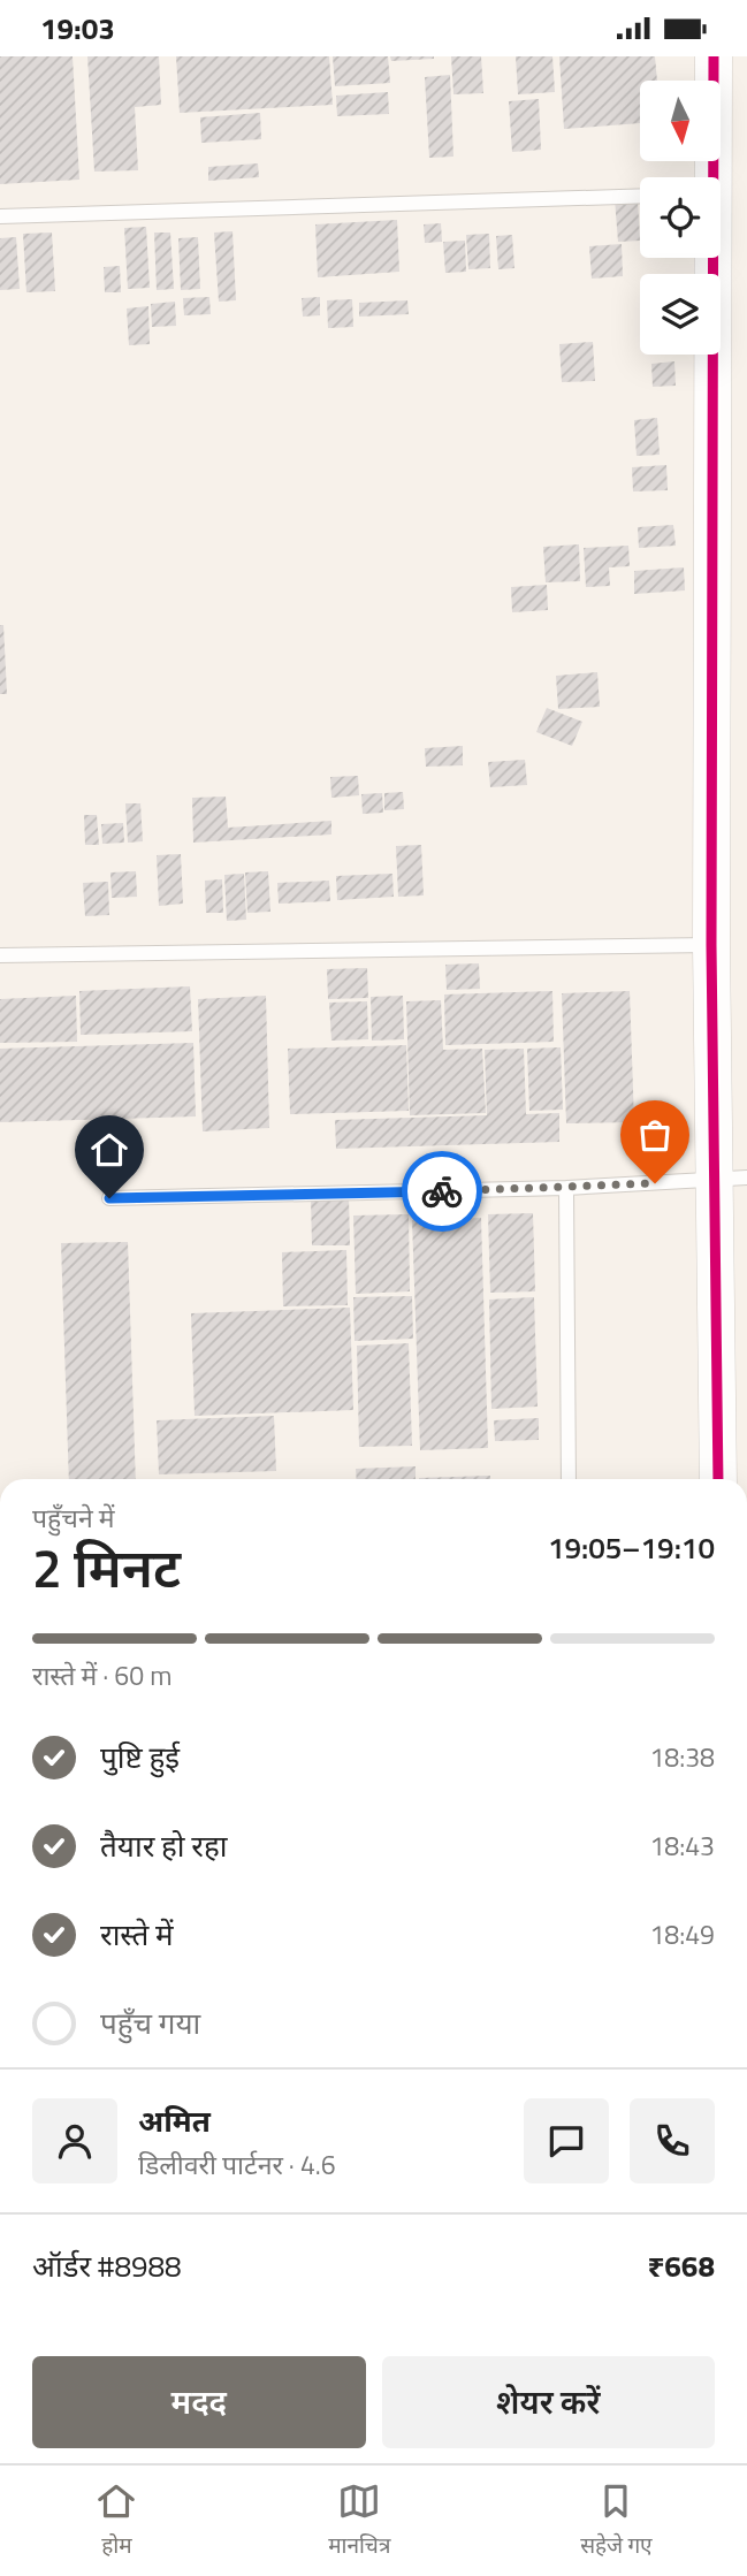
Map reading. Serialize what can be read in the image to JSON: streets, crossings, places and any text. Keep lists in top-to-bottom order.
{
  "north": "bottom",
  "page": {
    "status": "19:03",
    "heading": ["2 मिनट", "पहुँचने में", "19:05–19:10"],
    "panel": [
      "अमित",
      "डिलीवरी पार्टनर · 4.6",
      "ऑर्डर #8988",
      "₹668"
    ],
    "bar": "रास्ते में · 60 m",
    "list": [
      ["पुष्टि हुई", "18:38"],
      ["तैयार हो रहा", "18:43"],
      ["रास्ते में", "18:49"],
      "पहुँच गया"
    ],
    "buttons": ["मदद", "शेयर करें"],
    "tabs": ["होम", "मानचित्र", "सहेजे गए"]
  }
}
